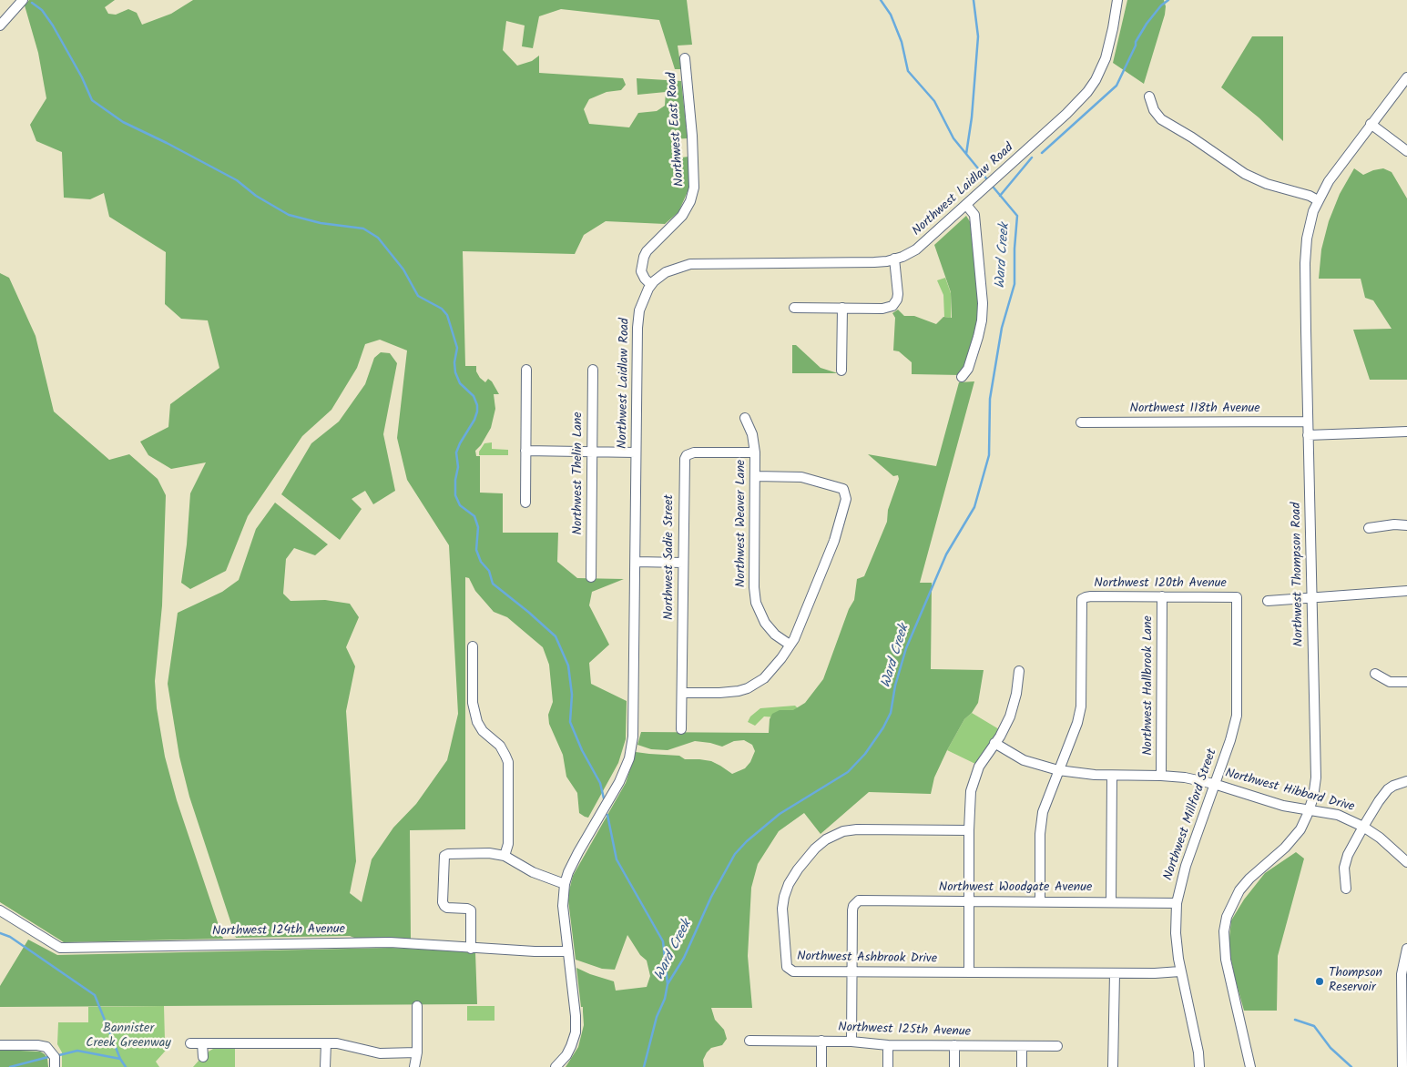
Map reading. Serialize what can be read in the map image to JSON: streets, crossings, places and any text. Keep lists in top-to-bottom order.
{
  "streets": {
    "street": [
      "Northwest East Road",
      "Northwest Laidlaw Road",
      "Northwest 118th Avenue",
      "Northwest Thelin Lane",
      "Northwest Weaver Lane",
      "Northwest Sadie Street",
      "Northwest Thompson Road",
      "Northwest 120th Avenue",
      "Northwest Hallbrook Lane",
      "Northwest Hibbard Drive",
      "Northwest Millford Street",
      "Northwest Woodgate Avenue",
      "Northwest 124th Avenue",
      "Northwest Ashbrook Drive",
      "Northwest 125th Avenue"
    ]
  },
  "crossings": [
    ["Northwest East Road", "Northwest Laidlaw Road"],
    ["Northwest Laidlaw Road", "Northwest 124th Avenue"],
    ["Northwest 118th Avenue", "Northwest Thompson Road"],
    ["Northwest Weaver Lane", "Northwest Sadie Street"],
    ["Northwest Thompson Road", "Northwest Hibbard Drive"],
    ["Northwest 120th Avenue", "Northwest Hallbrook Lane"],
    ["Northwest 120th Avenue", "Northwest Hibbard Drive"],
    ["Northwest 120th Avenue", "Northwest Millford Street"],
    ["Northwest Hallbrook Lane", "Northwest Hibbard Drive"],
    ["Northwest Hibbard Drive", "Northwest Millford Street"],
    ["Northwest Millford Street", "Northwest Woodgate Avenue"],
    ["Northwest Millford Street", "Northwest Ashbrook Drive"],
    ["Northwest Woodgate Avenue", "Northwest Ashbrook Drive"]
  ],
  "water": ["Ward Creek"],
  "parks": ["Bannister Creek Greenway"],
  "places": ["Thompson Reservoir"]
}
